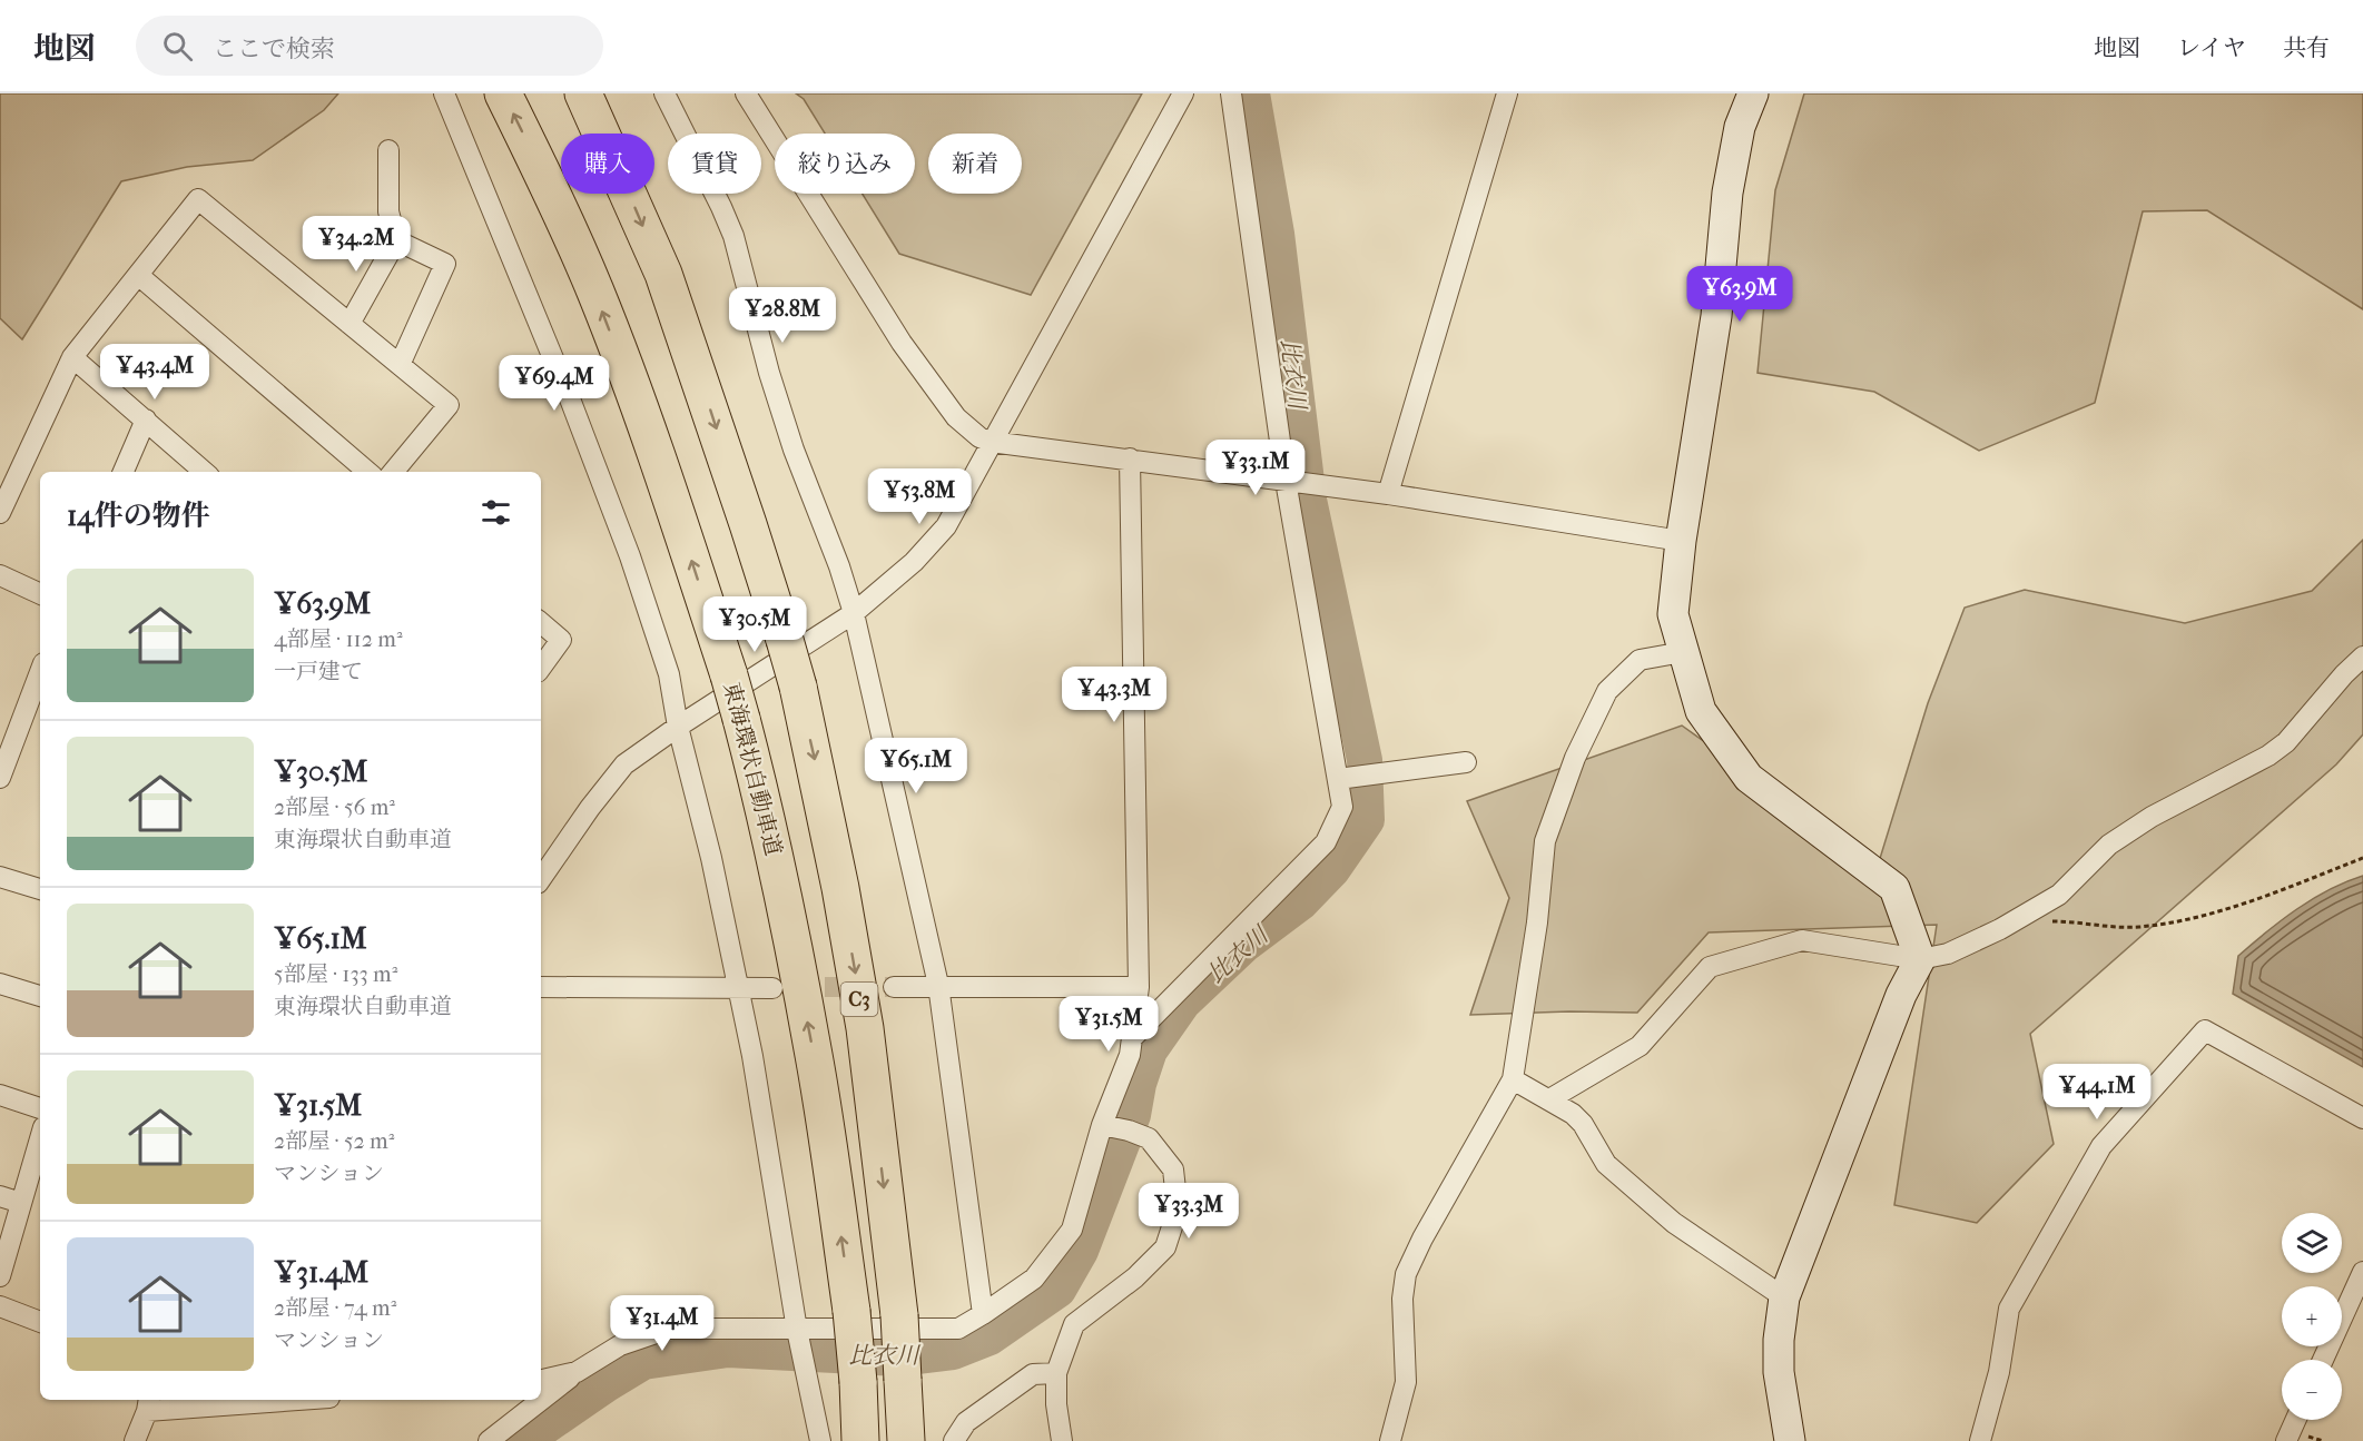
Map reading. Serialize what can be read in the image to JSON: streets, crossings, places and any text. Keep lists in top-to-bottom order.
{
  "streets": {
    "highway": ["東海環状自動車道", "C3"]
  },
  "water": ["比衣川"],
  "page": {
    "header": "地図",
    "search": "ここで検索",
    "nav": ["地図", "レイヤ", "共有"],
    "chip": [
      "購入",
      "賃貸",
      "絞り込み",
      "新着"
    ],
    "price": [
      "¥34.2M",
      "¥63.9M",
      "¥28.8M",
      "¥43.4M",
      "¥69.4M",
      "¥33.1M",
      "¥53.8M",
      "¥30.5M",
      "¥43.3M",
      "¥65.1M",
      "¥31.5M",
      "¥44.1M",
      "¥33.3M",
      "¥31.4M"
    ],
    "heading": "14件の物件",
    "list": [
      {
        "name": "¥63.9M",
        "note": "4部屋 · 112 m² · 一戸建て"
      },
      {
        "name": "¥30.5M",
        "note": "2部屋 · 56 m² · 東海環状自動車道"
      },
      {
        "name": "¥65.1M",
        "note": "5部屋 · 133 m² · 東海環状自動車道"
      },
      {
        "name": "¥31.5M",
        "note": "2部屋 · 52 m² · マンション"
      },
      {
        "name": "¥31.4M",
        "note": "2部屋 · 74 m² · マンション"
      }
    ],
    "map_buttons": ["+", "−"]
  }
}
